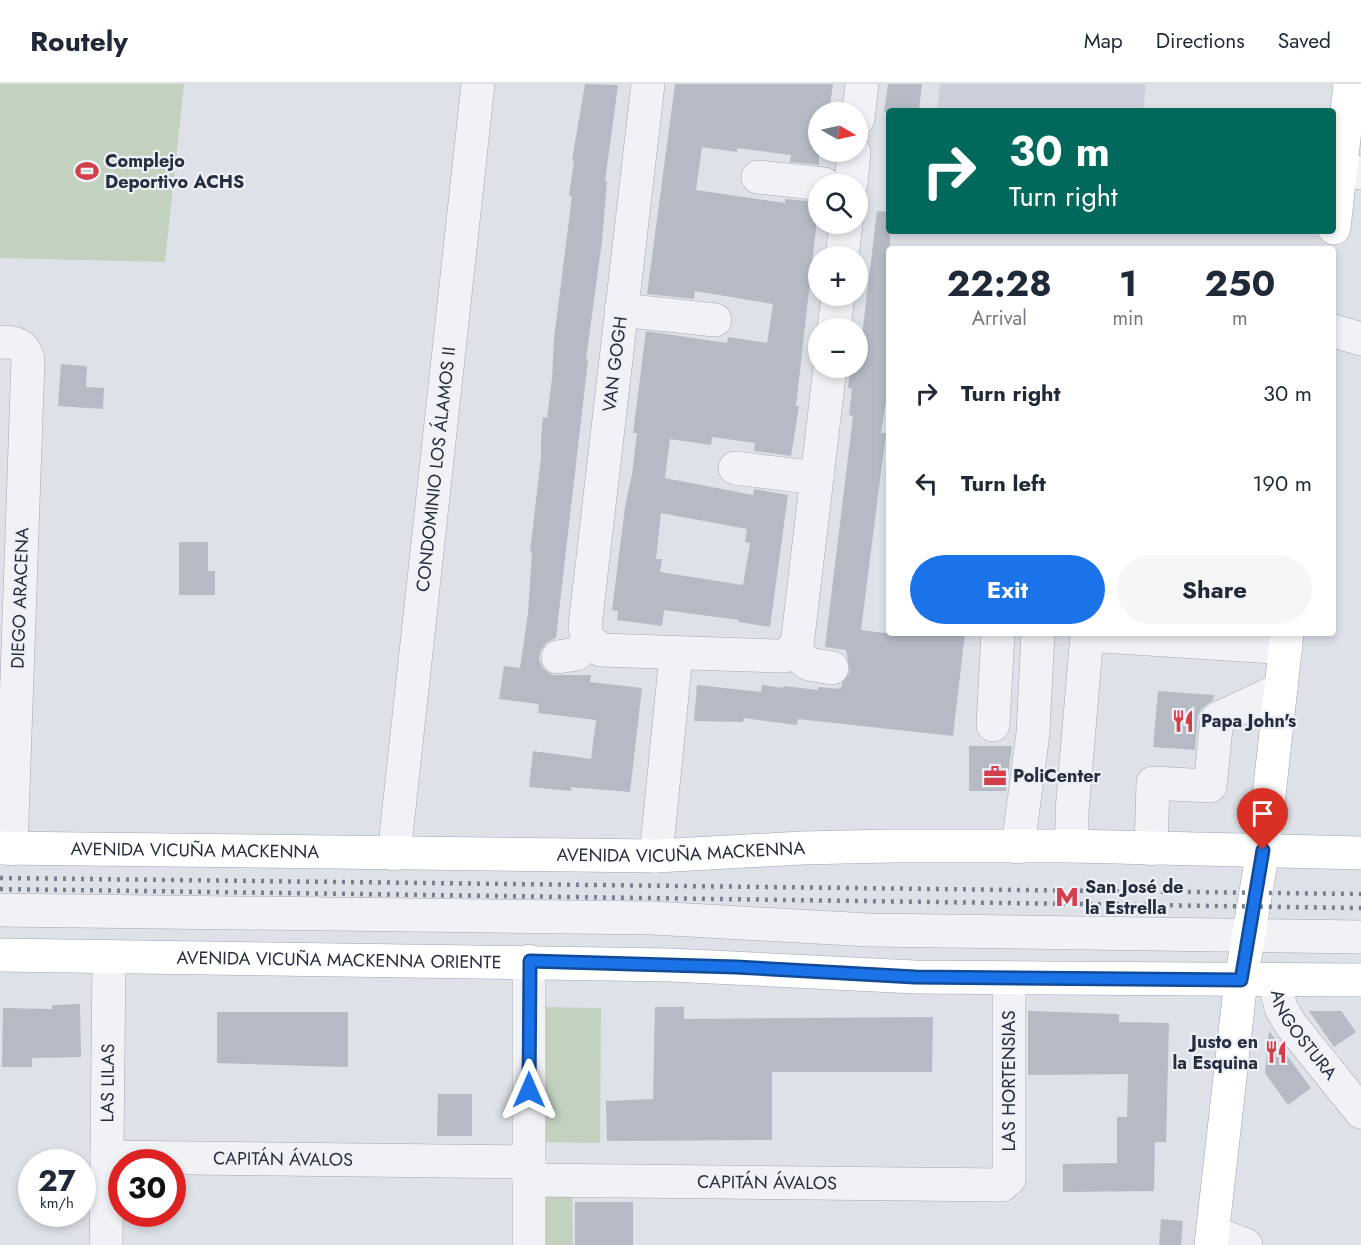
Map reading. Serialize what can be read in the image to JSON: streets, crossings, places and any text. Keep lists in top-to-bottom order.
{
  "streets": {
    "main road": ["AVENIDA VICUÑA MACKENNA", "AVENIDA VICUÑA MACKENNA ORIENTE"],
    "street": [
      "VAN GOGH",
      "CONDOMINIO LOS ÁLAMOS II",
      "DIEGO ARACENA",
      "ANGOSTURA",
      "LAS HORTENSIAS",
      "LAS LILAS",
      "CAPITÁN ÁVALOS"
    ]
  },
  "crossings": [
    ["CONDOMINIO LOS ÁLAMOS II", "AVENIDA VICUÑA MACKENNA"],
    ["DIEGO ARACENA", "AVENIDA VICUÑA MACKENNA"],
    ["AVENIDA VICUÑA MACKENNA ORIENTE", "ANGOSTURA"],
    ["AVENIDA VICUÑA MACKENNA ORIENTE", "LAS HORTENSIAS"],
    ["AVENIDA VICUÑA MACKENNA ORIENTE", "LAS LILAS"],
    ["LAS HORTENSIAS", "CAPITÁN ÁVALOS"],
    ["LAS LILAS", "CAPITÁN ÁVALOS"]
  ],
  "places": {
    "sports": ["Complejo Deportivo ACHS"],
    "restaurant": ["Papa John's", "Justo en la Esquina"],
    "office": ["PoliCenter"],
    "metro station": ["San José de la Estrella"]
  },
  "north": "right",
  "page": {
    "header": "Routely",
    "nav": ["Map", "Directions", "Saved"],
    "map_buttons": ["+", "−"],
    "turn": ["30 m", "Turn right"],
    "eta": [
      "22:28",
      "Arrival",
      "1",
      "min",
      "250",
      "m"
    ],
    "list": [
      {
        "name": "Turn right",
        "value": "30 m"
      },
      {
        "name": "Turn left",
        "value": "190 m"
      }
    ],
    "buttons": ["Exit", "Share"],
    "speed": "27 km/h",
    "limit": "30"
  }
}
